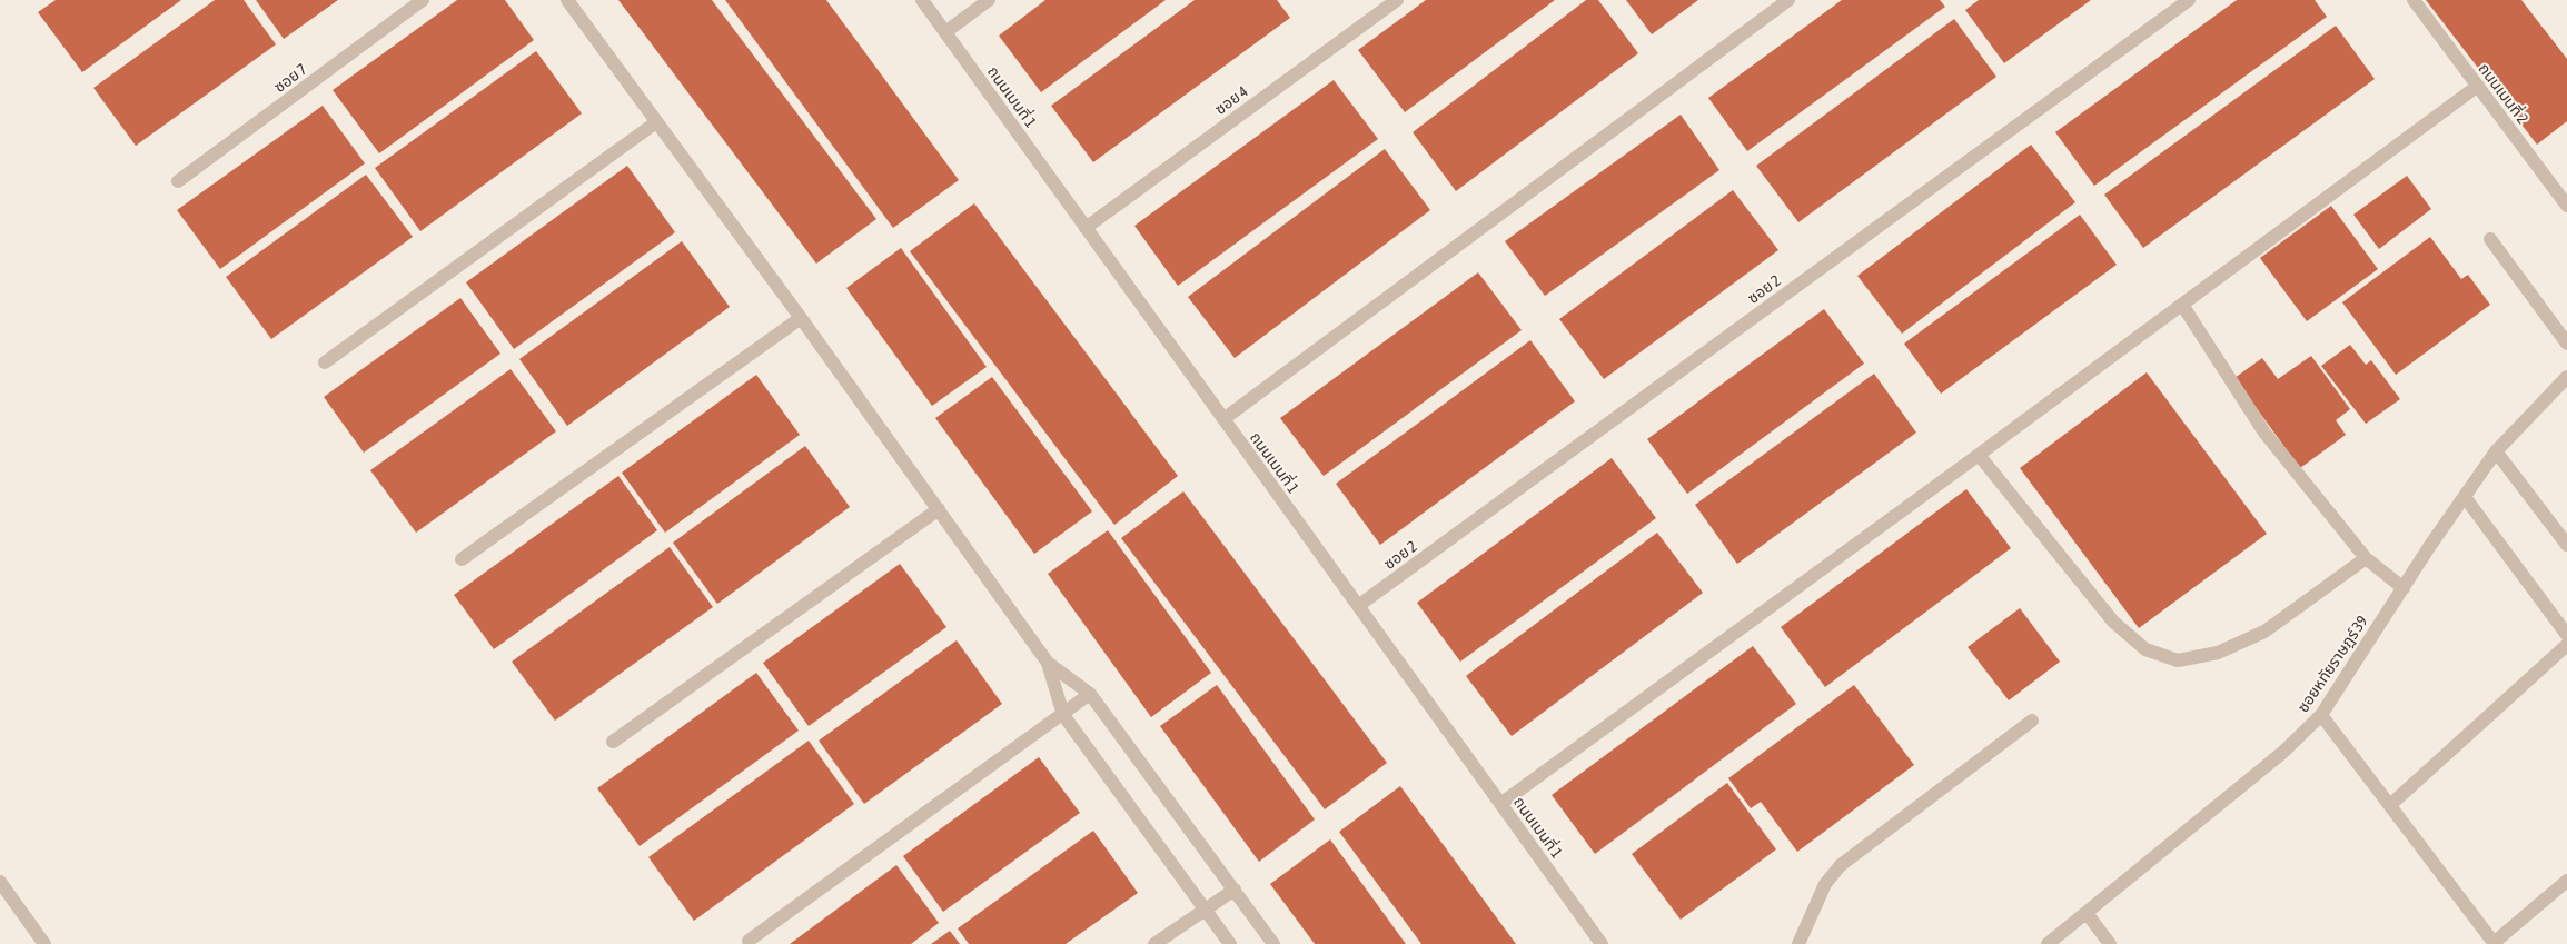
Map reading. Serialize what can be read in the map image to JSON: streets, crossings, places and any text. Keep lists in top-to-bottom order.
{
  "streets": {
    "street": [
      "ซอย 7",
      "ถนนเมนที่ 2",
      "ถนนเมนที่ 1",
      "ซอย 4",
      "ซอย 2",
      "ซอยหทัยราษฎร์ 39"
    ]
  },
  "crossings": [
    ["ถนนเมนที่ 1", "ซอย 4"],
    ["ถนนเมนที่ 1", "ซอย 2"]
  ]
}
